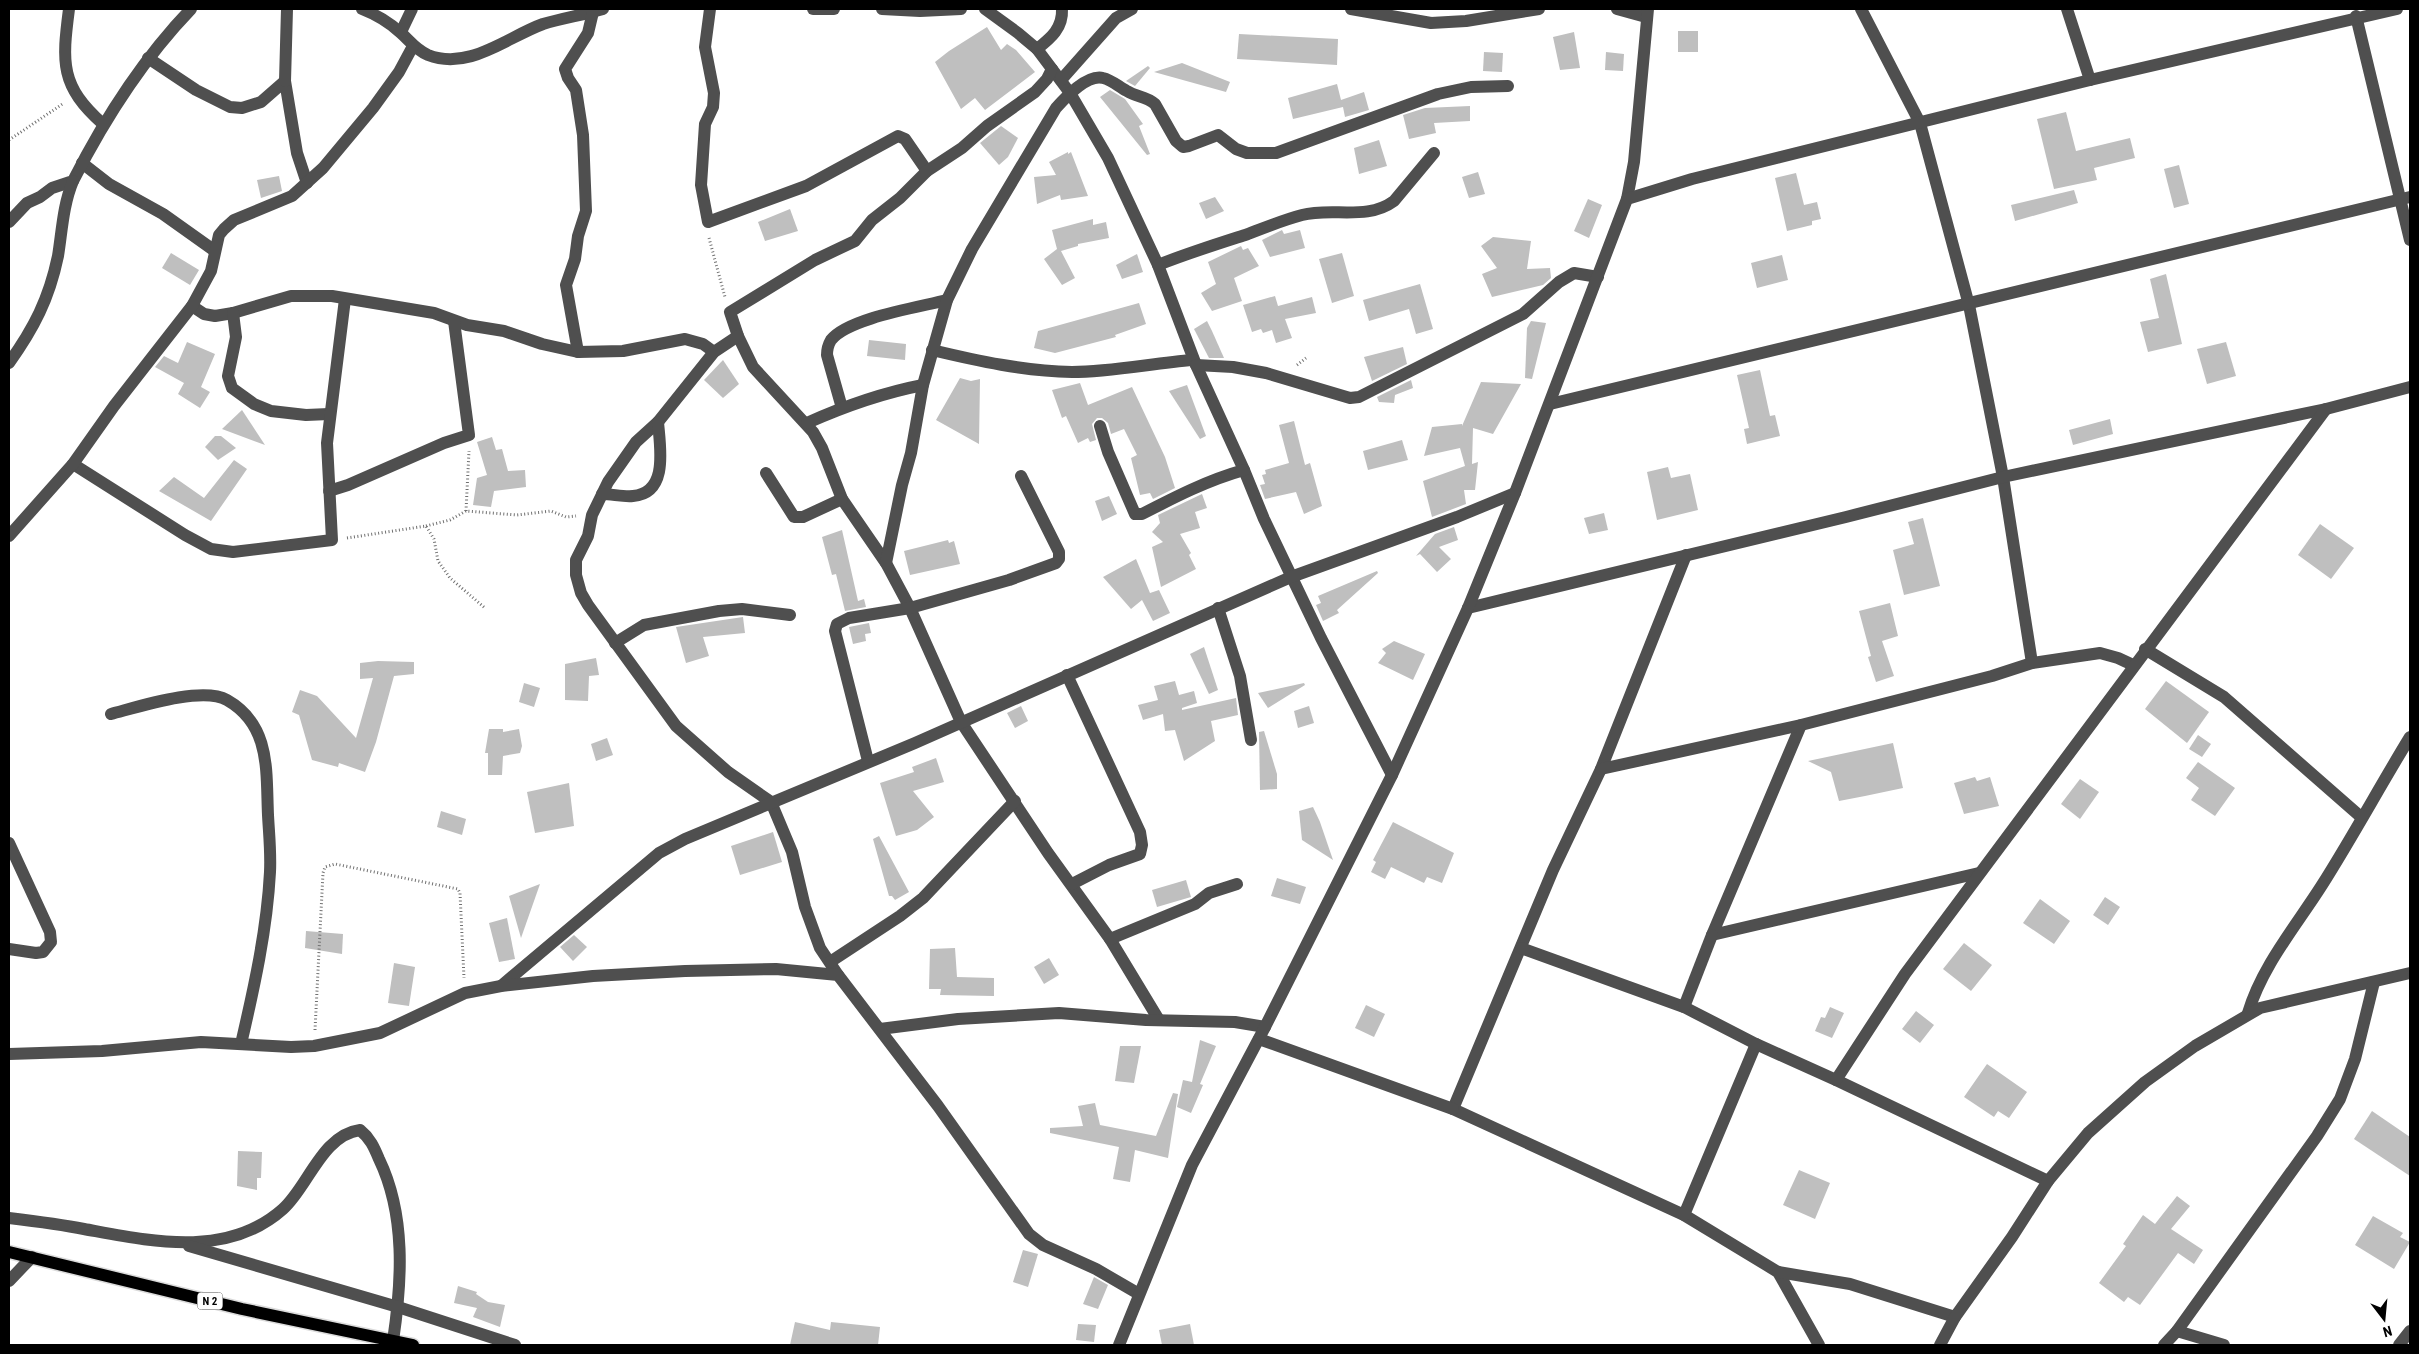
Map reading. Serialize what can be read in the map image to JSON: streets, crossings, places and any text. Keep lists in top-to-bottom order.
{
  "streets": {
    "main road": ["N 2"]
  },
  "north": "bottom"
}
